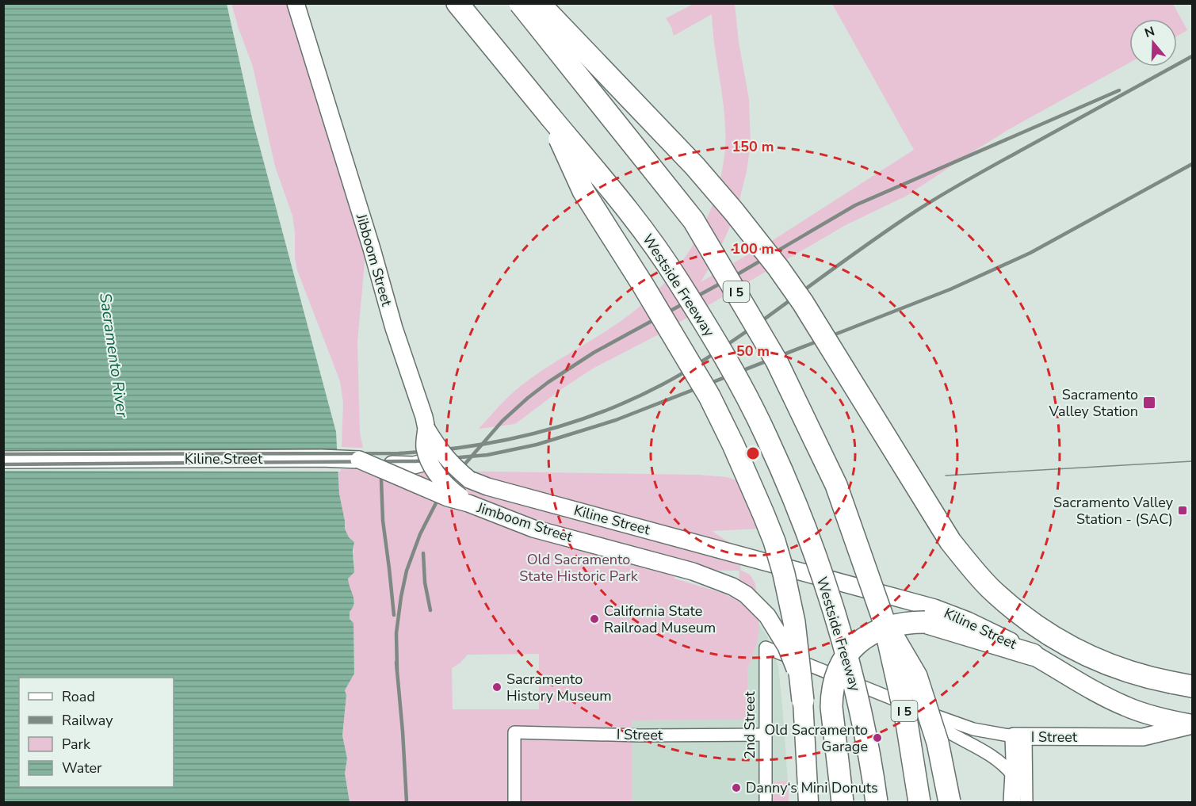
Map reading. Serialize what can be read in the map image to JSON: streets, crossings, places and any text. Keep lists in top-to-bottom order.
{
  "streets": {
    "highway": ["Westside Freeway", "I 5"],
    "main road": [
      "Jibboom Street",
      "Kiline Street",
      "Jimboom Street",
      "I Street"
    ],
    "street": ["2nd Street"]
  },
  "crossings": [
    ["Jibboom Street", "Kiline Street"],
    ["Jibboom Street", "Jimboom Street"],
    ["Kiline Street", "I Street"],
    ["2nd Street", "I Street"]
  ],
  "water": ["Sacramento River"],
  "parks": ["Old Sacramento State Historic Park"],
  "places": {
    "transit": ["Sacramento Valley Station", "Sacramento Valley Station - (SAC)"],
    "other": [
      "California State Railroad Museum",
      "Sacramento History Museum",
      "Old Sacramento Garage",
      "Danny‘s Mini Donuts"
    ]
  },
  "legend": [
    "Road",
    "Railway",
    "Park",
    "Water"
  ],
  "north": "top",
  "rings": ["150 m", "100 m", "50 m"]
}
